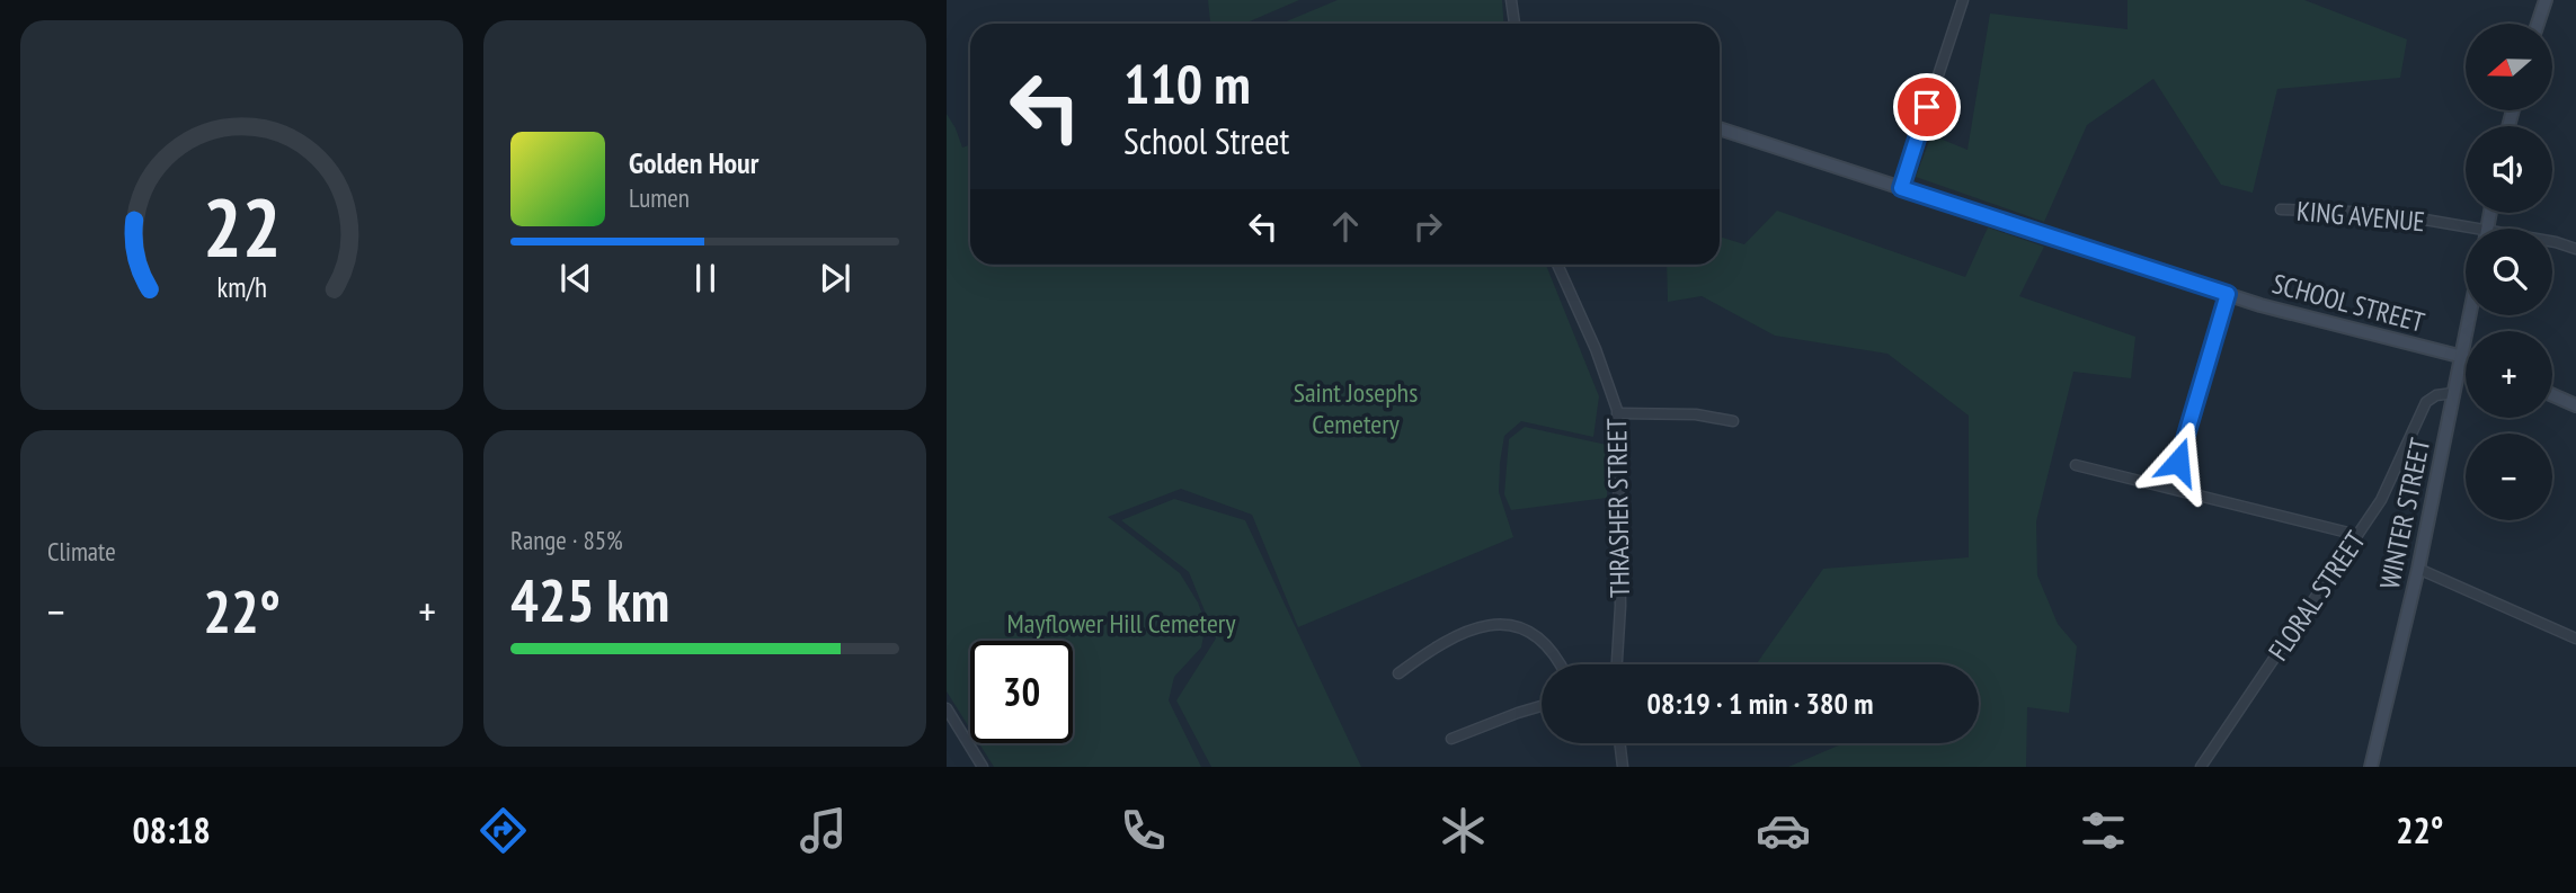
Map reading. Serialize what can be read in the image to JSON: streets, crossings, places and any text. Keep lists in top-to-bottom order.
{
  "streets": {
    "street": [
      "KING AVENUE",
      "SCHOOL STREET",
      "THRASHER STREET",
      "WINTER STREET",
      "FLORAL STREET"
    ]
  },
  "crossings": [
    ["SCHOOL STREET", "WINTER STREET"],
    ["WINTER STREET", "FLORAL STREET"]
  ],
  "parks": ["Saint Josephs Cemetery", "Mayflower Hill Cemetery"],
  "north": "left",
  "page": {
    "map_buttons": ["+", "−"],
    "turn": ["110 m", "School Street"],
    "song": ["Golden Hour", "Lumen"],
    "tile": [
      "Climate",
      ["Range · 85%", "425 km"]
    ],
    "heat": ["−", "22°", "+"],
    "limit": "30",
    "trip": "08:19 · 1 min · 380 m",
    "tabs": ["08:18", "22°"],
    "gauge": ["22", "km/h"]
  }
}
